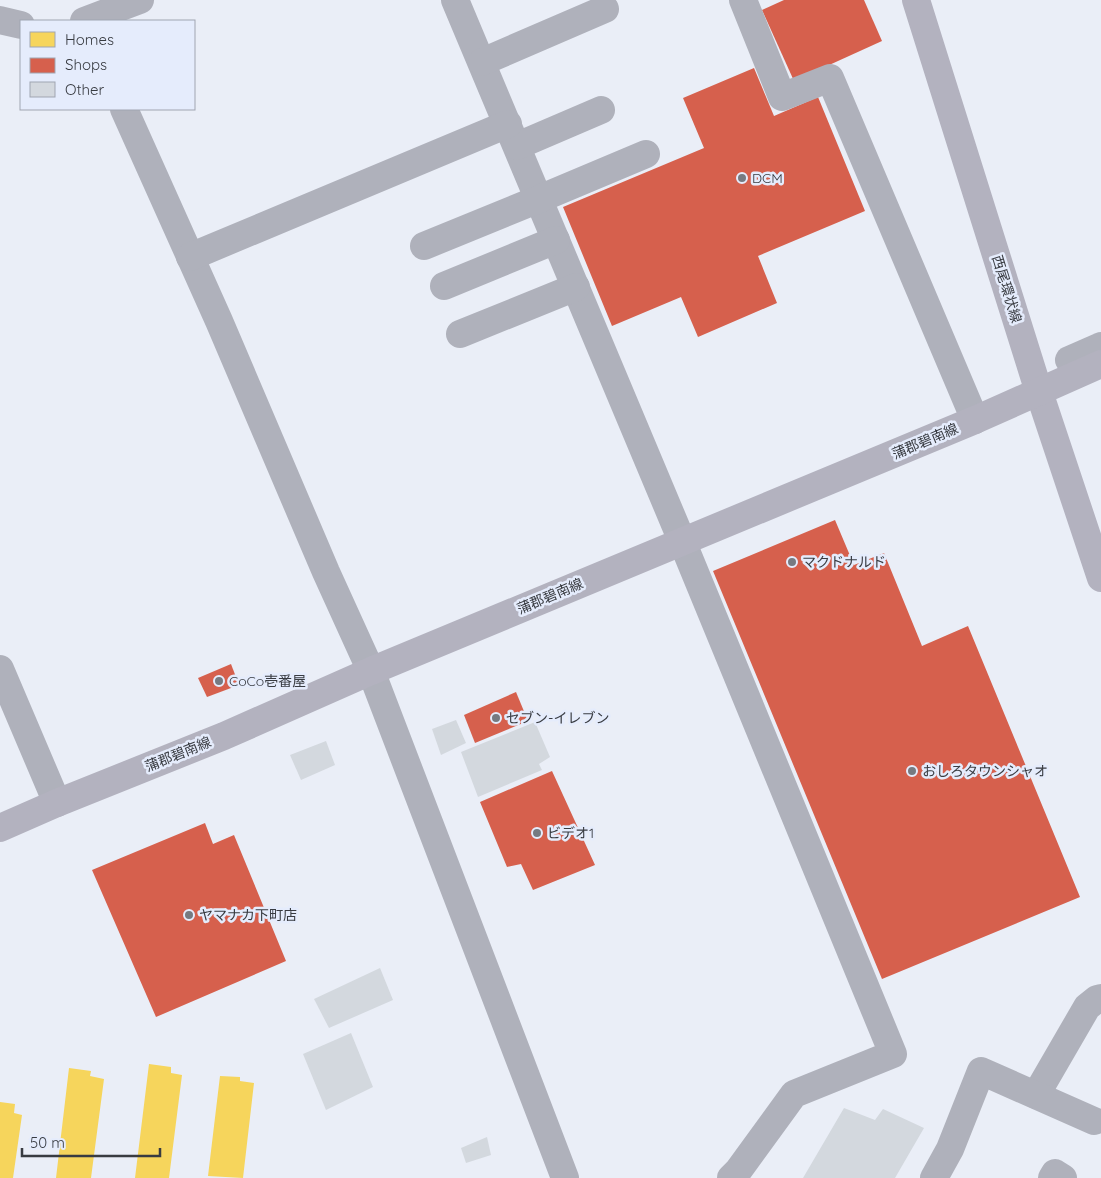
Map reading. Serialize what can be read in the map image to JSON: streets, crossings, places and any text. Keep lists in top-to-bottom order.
{
  "streets": {
    "main road": ["西尾環状線", "蒲郡碧南線"]
  },
  "crossings": [
    ["西尾環状線", "蒲郡碧南線"]
  ],
  "places": [
    "DCM",
    "マクドナルド",
    "CoCo壱番屋",
    "セブン-イレブン",
    "おしろタウンシャオ",
    "ビデオ1",
    "ヤマナカ下町店"
  ],
  "legend": ["Homes", "Shops", "Other"],
  "scale_bar": "50 m"
}
